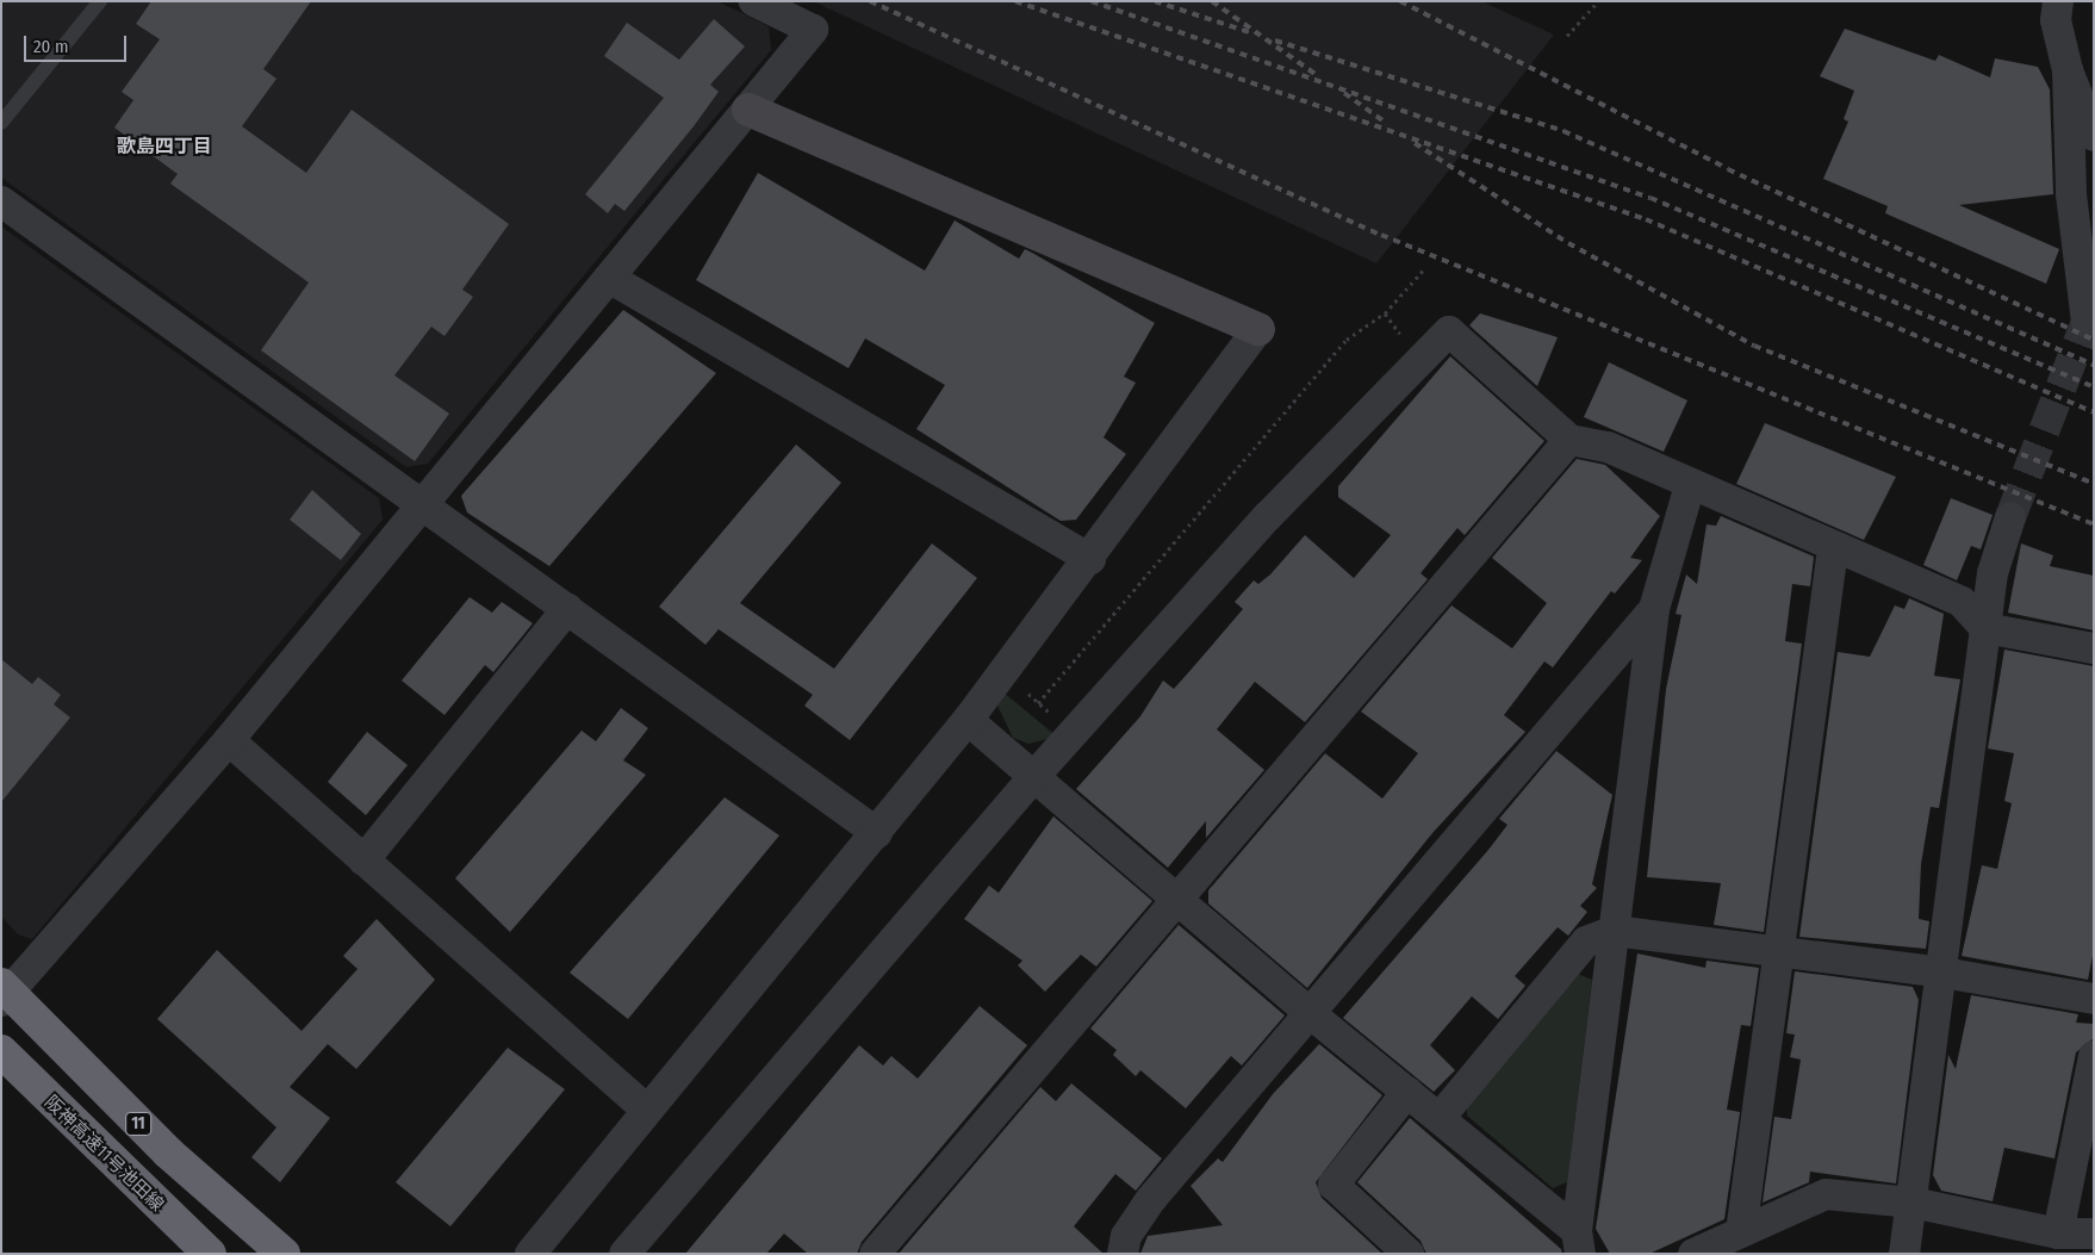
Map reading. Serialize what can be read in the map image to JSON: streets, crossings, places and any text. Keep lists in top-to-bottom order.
{
  "streets": {
    "highway": ["11", "阪神高速11号池田線"]
  },
  "districts": ["歌島四丁目"],
  "scale_bar": "20 m"
}
